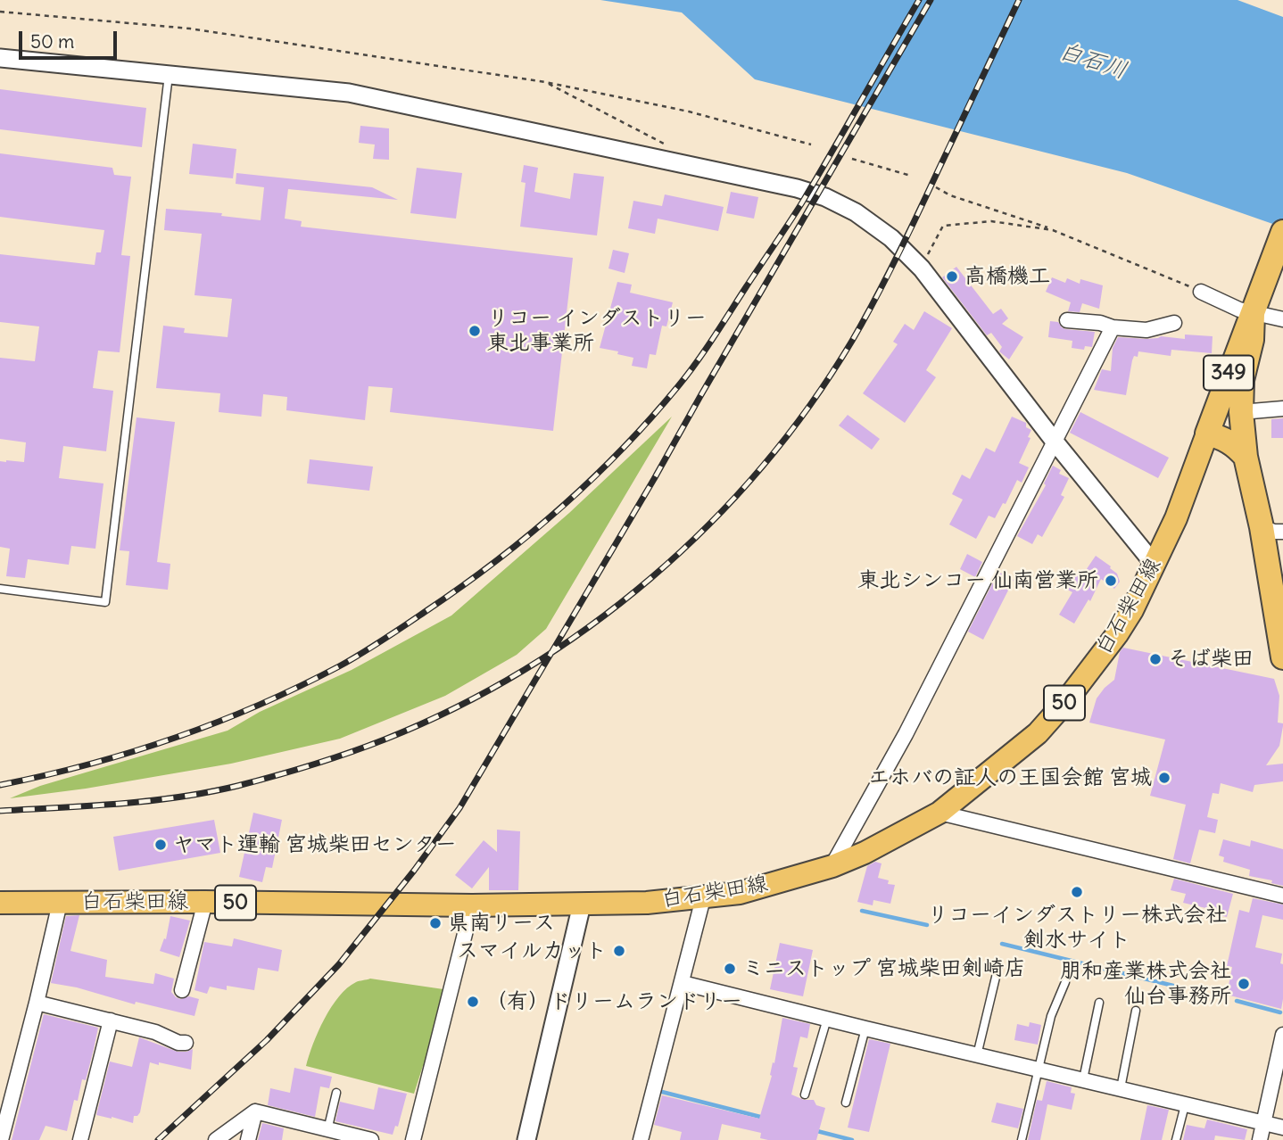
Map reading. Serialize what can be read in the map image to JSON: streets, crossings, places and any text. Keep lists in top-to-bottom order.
{
  "streets": {
    "highway": ["349"],
    "main road": ["白石柴田線", "50"]
  },
  "crossings": [
    ["349", "白石柴田線"]
  ],
  "water": ["白石川"],
  "places": [
    "高橋機工",
    "リコー インダストリー 東北事業所",
    "東北シンコー 仙南営業所",
    "そば柴田",
    "エホバの証人の王国会館 宮城",
    "ヤマト運輸 宮城柴田センター",
    "リコーインダストリー株式会社 剣水サイト",
    "県南リース",
    "スマイルカット",
    "ミニストップ 宮城柴田剣崎店",
    "朋和産業株式会社 仙台事務所",
    "（有）ドリームランドリー"
  ],
  "scale_bar": "50 m"
}
